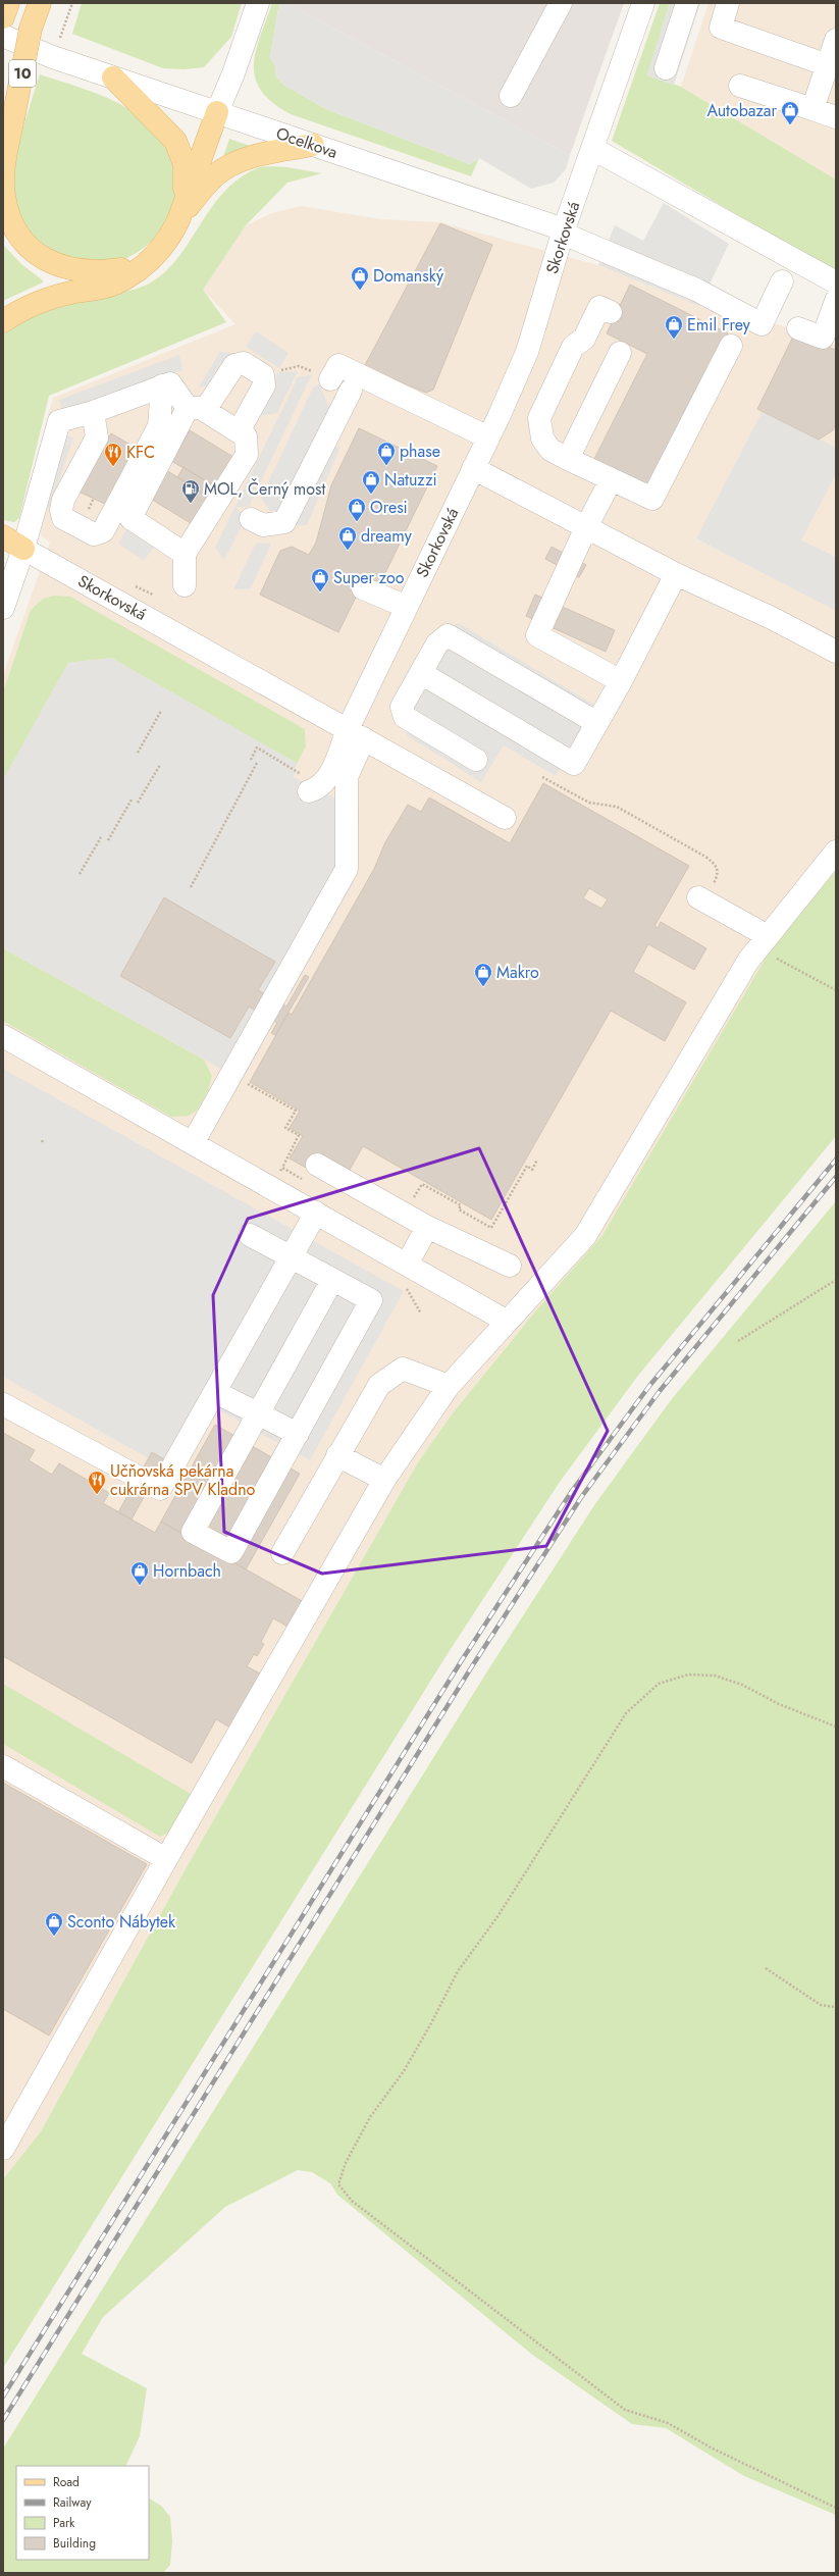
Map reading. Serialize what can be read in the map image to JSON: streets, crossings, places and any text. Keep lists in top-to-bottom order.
{
  "streets": {
    "main road": ["10"],
    "street": ["Ocelkova", "Skorkovská"]
  },
  "crossings": [
    ["Ocelkova", "Skorkovská"]
  ],
  "places": {
    "shop": [
      "Autobazar",
      "Domanský",
      "Emil Frey",
      "phase",
      "Natuzzi",
      "Oresi",
      "dreamy",
      "Super zoo",
      "Makro",
      "Hornbach",
      "Sconto Nábytek"
    ],
    "restaurant": ["KFC", "Učňovská pekárna cukrárna SPV Kladno"],
    "fuel station": ["MOL, Černý most"]
  },
  "legend": [
    "Road",
    "Railway",
    "Park",
    "Building"
  ]
}
